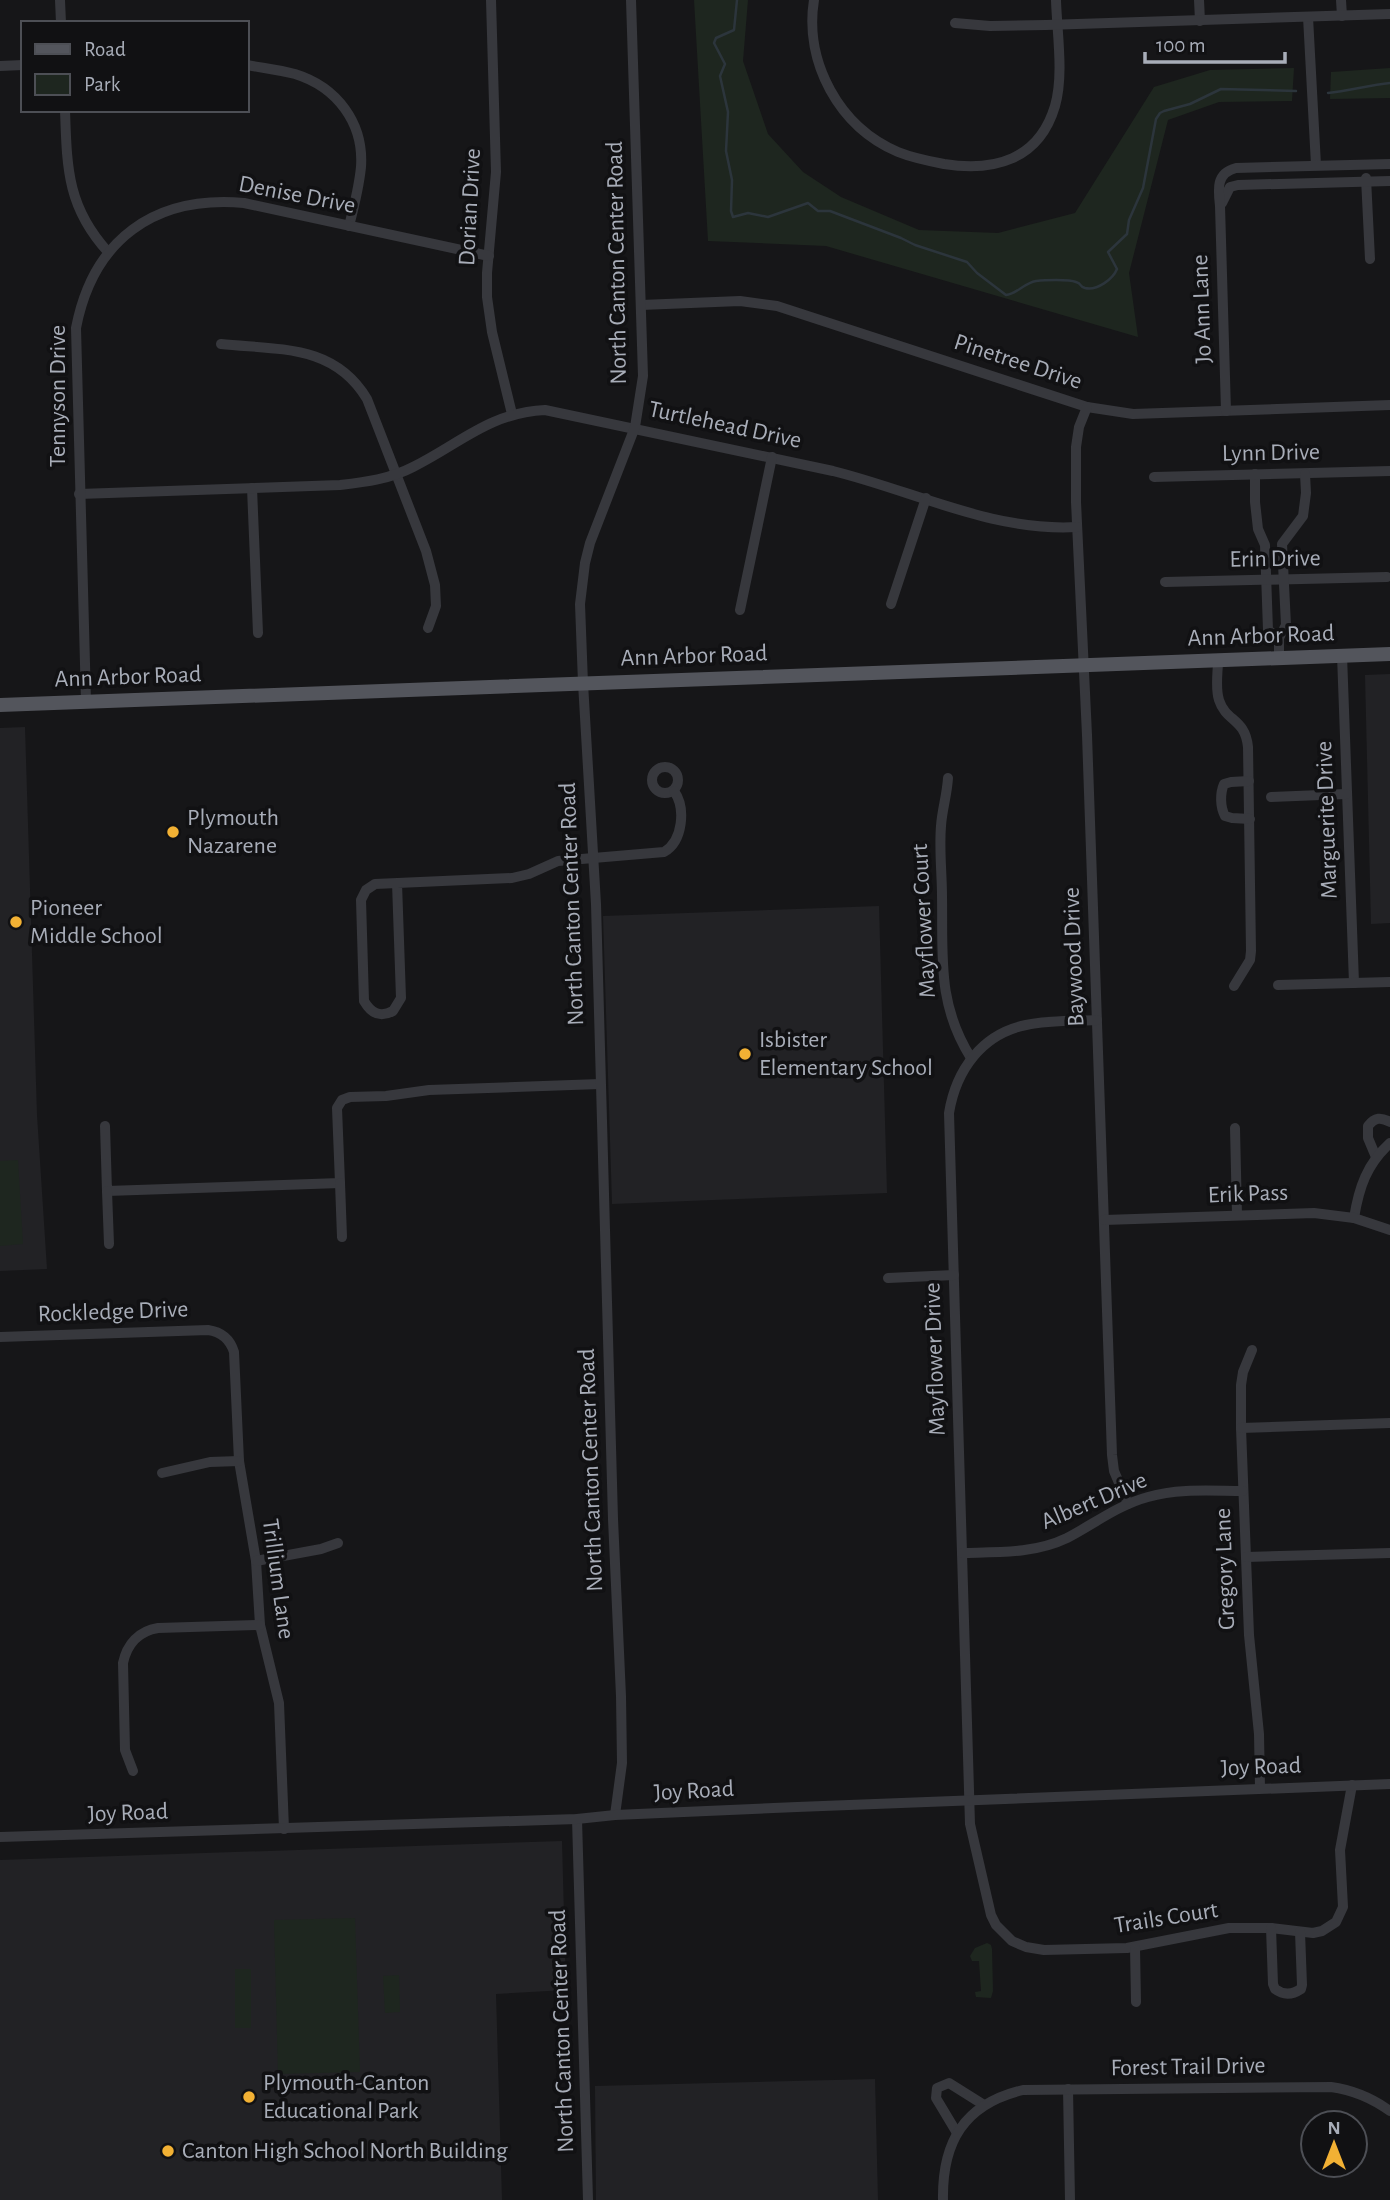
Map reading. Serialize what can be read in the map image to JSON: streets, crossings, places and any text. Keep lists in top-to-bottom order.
{
  "streets": {
    "main road": ["Ann Arbor Road"],
    "street": [
      "Denise Drive",
      "Dorian Drive",
      "North Canton Center Road",
      "Jo Ann Lane",
      "Pinetree Drive",
      "Tennyson Drive",
      "Turtlehead Drive",
      "Lynn Drive",
      "Erin Drive",
      "Marguerite Drive",
      "Mayflower Court",
      "Baywood Drive",
      "Erik Pass",
      "Rockledge Drive",
      "Mayflower Drive",
      "Albert Drive",
      "Gregory Lane",
      "Trillium Lane",
      "Joy Road",
      "Trails Court",
      "Forest Trail Drive"
    ]
  },
  "crossings": [
    ["Denise Drive", "Dorian Drive"],
    ["Denise Drive", "Tennyson Drive"],
    ["Dorian Drive", "Turtlehead Drive"],
    ["North Canton Center Road", "Pinetree Drive"],
    ["North Canton Center Road", "Turtlehead Drive"],
    ["North Canton Center Road", "Ann Arbor Road"],
    ["North Canton Center Road", "Joy Road"],
    ["Jo Ann Lane", "Pinetree Drive"],
    ["Pinetree Drive", "Baywood Drive"],
    ["Tennyson Drive", "Turtlehead Drive"],
    ["Tennyson Drive", "Ann Arbor Road"],
    ["Turtlehead Drive", "Baywood Drive"],
    ["Ann Arbor Road", "Marguerite Drive"],
    ["Ann Arbor Road", "Baywood Drive"],
    ["Mayflower Court", "Mayflower Drive"],
    ["Baywood Drive", "Erik Pass"],
    ["Baywood Drive", "Mayflower Drive"],
    ["Baywood Drive", "Albert Drive"],
    ["Rockledge Drive", "Trillium Lane"],
    ["Mayflower Drive", "Albert Drive"],
    ["Mayflower Drive", "Joy Road"],
    ["Mayflower Drive", "Trails Court"],
    ["Albert Drive", "Gregory Lane"],
    ["Gregory Lane", "Joy Road"],
    ["Trillium Lane", "Joy Road"],
    ["Joy Road", "Trails Court"]
  ],
  "places": [
    "Plymouth Nazarene",
    "Pioneer Middle School",
    "Isbister Elementary School",
    "Plymouth-Canton Educational Park",
    "Canton High School North Building"
  ],
  "legend": ["Road", "Park"],
  "scale_bar": "100 m",
  "north": "top"
}
